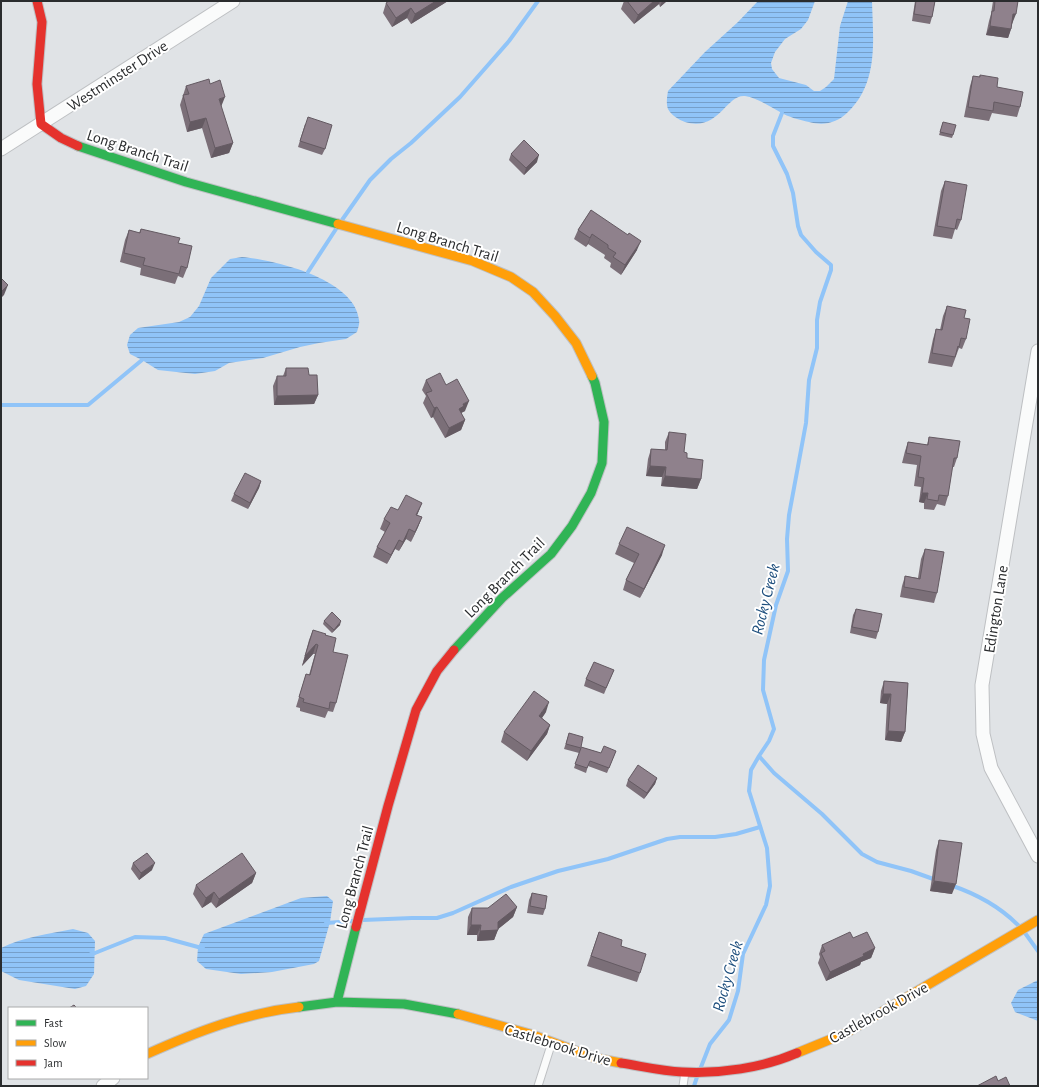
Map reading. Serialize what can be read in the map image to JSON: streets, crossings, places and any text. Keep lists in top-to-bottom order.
{
  "streets": {
    "street": [
      "Westminster Drive",
      "Long Branch Trail",
      "Edington Lane",
      "Castlebrook Drive"
    ]
  },
  "crossings": [
    ["Westminster Drive", "Long Branch Trail"],
    ["Long Branch Trail", "Castlebrook Drive"]
  ],
  "water": ["Rocky Creek"],
  "legend": ["Fast", "Slow", "Jam"]
}
